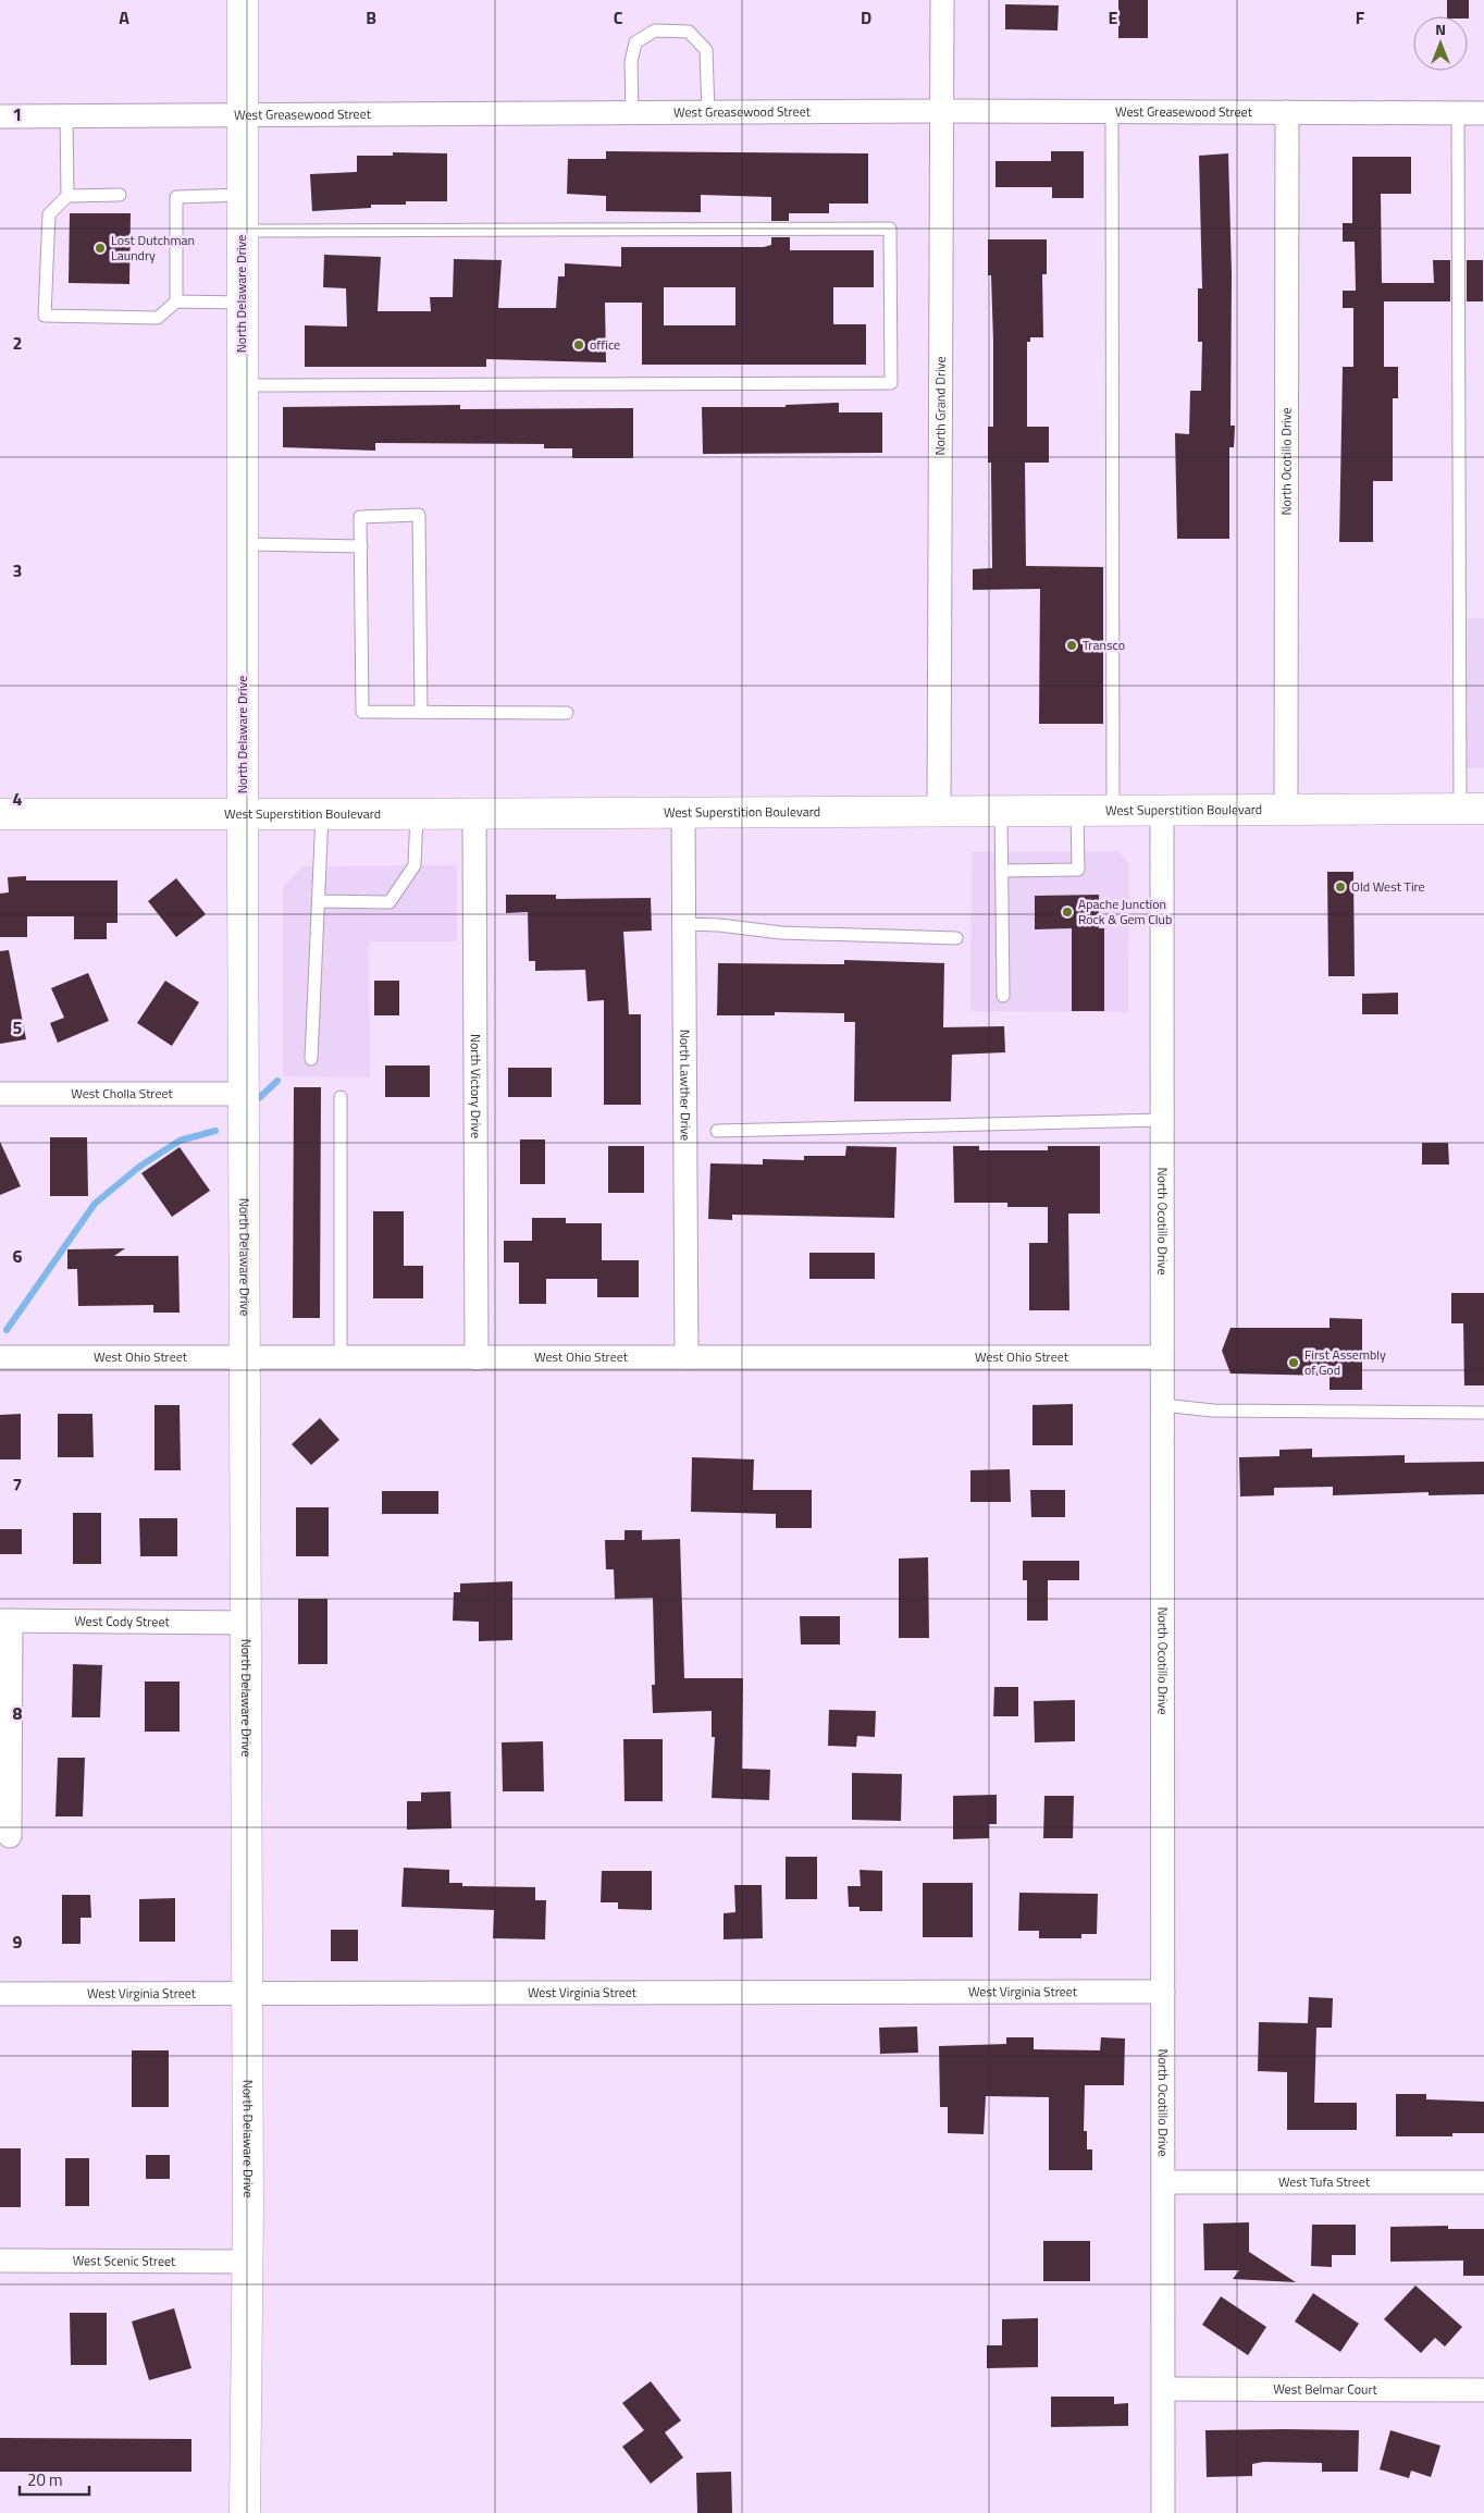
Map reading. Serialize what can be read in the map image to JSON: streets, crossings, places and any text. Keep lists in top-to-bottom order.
{
  "streets": {
    "street": [
      "West Greasewood Street",
      "North Delaware Drive",
      "North Grand Drive",
      "North Ocotillo Drive",
      "West Superstition Boulevard",
      "North Lawther Drive",
      "North Victory Drive",
      "West Cholla Street",
      "West Ohio Street",
      "West Cody Street",
      "West Virginia Street",
      "West Tufa Street",
      "West Scenic Street",
      "West Belmar Court"
    ]
  },
  "crossings": [
    ["West Greasewood Street", "North Delaware Drive"],
    ["West Greasewood Street", "North Grand Drive"],
    ["West Greasewood Street", "North Ocotillo Drive"],
    ["North Delaware Drive", "West Superstition Boulevard"],
    ["North Delaware Drive", "West Cholla Street"],
    ["North Delaware Drive", "West Ohio Street"],
    ["North Delaware Drive", "West Cody Street"],
    ["North Delaware Drive", "West Virginia Street"],
    ["North Delaware Drive", "West Scenic Street"],
    ["North Grand Drive", "West Superstition Boulevard"],
    ["North Ocotillo Drive", "West Superstition Boulevard"],
    ["North Ocotillo Drive", "West Ohio Street"],
    ["North Ocotillo Drive", "West Virginia Street"],
    ["North Ocotillo Drive", "West Tufa Street"],
    ["North Ocotillo Drive", "West Belmar Court"],
    ["West Superstition Boulevard", "North Lawther Drive"],
    ["West Superstition Boulevard", "North Victory Drive"],
    ["North Lawther Drive", "West Ohio Street"],
    ["North Victory Drive", "West Ohio Street"]
  ],
  "places": [
    "Lost Dutchman Laundry",
    "office",
    "Transco",
    "Old West Tire",
    "Apache Junction Rock & Gem Club",
    "First Assembly of God"
  ],
  "scale_bar": "20 m",
  "north": "top",
  "grid": {
    "columns": [
      "A",
      "B",
      "C",
      "D",
      "E",
      "F"
    ],
    "rows": [
      "1",
      "2",
      "3",
      "4",
      "5",
      "6",
      "7",
      "8",
      "9"
    ]
  }
}
